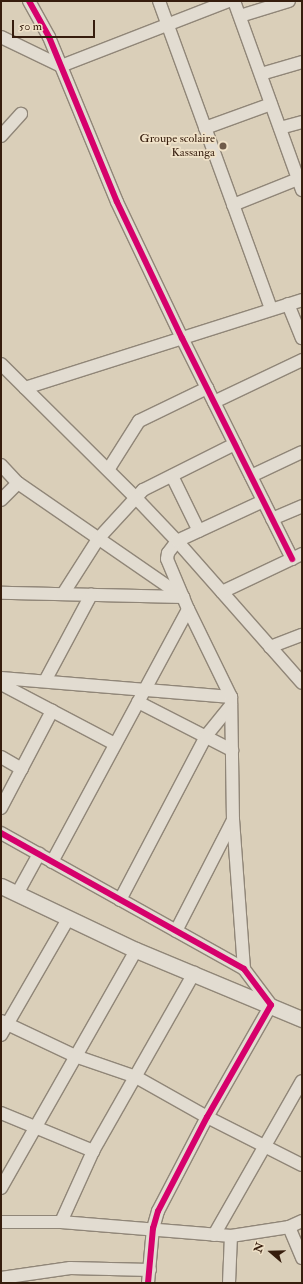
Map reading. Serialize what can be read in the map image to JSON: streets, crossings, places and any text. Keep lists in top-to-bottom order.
{
  "places": ["Groupe scolaire Kassanga"],
  "scale_bar": "50 m",
  "north": "left"
}
